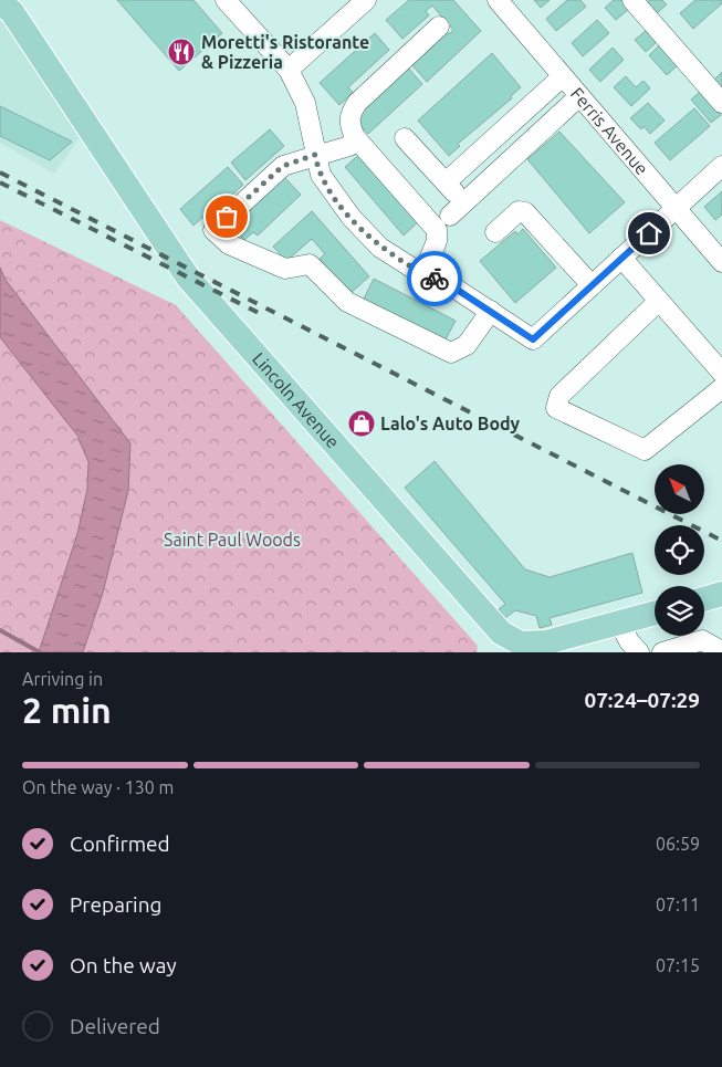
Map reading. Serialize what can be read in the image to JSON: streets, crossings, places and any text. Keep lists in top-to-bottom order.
{
  "streets": {
    "main road": ["Lincoln Avenue"],
    "street": ["Ferris Avenue"]
  },
  "parks": ["Saint Paul Woods"],
  "places": {
    "restaurant": ["Moretti's Ristorante & Pizzeria"],
    "shop": ["Lalo's Auto Body"]
  },
  "north": "top left",
  "page": {
    "heading": ["2 min", "Arriving in", "07:24–07:29"],
    "bar": "On the way · 130 m",
    "list": [
      ["Confirmed", "06:59"],
      ["Preparing", "07:11"],
      ["On the way", "07:15"],
      "Delivered"
    ]
  }
}
